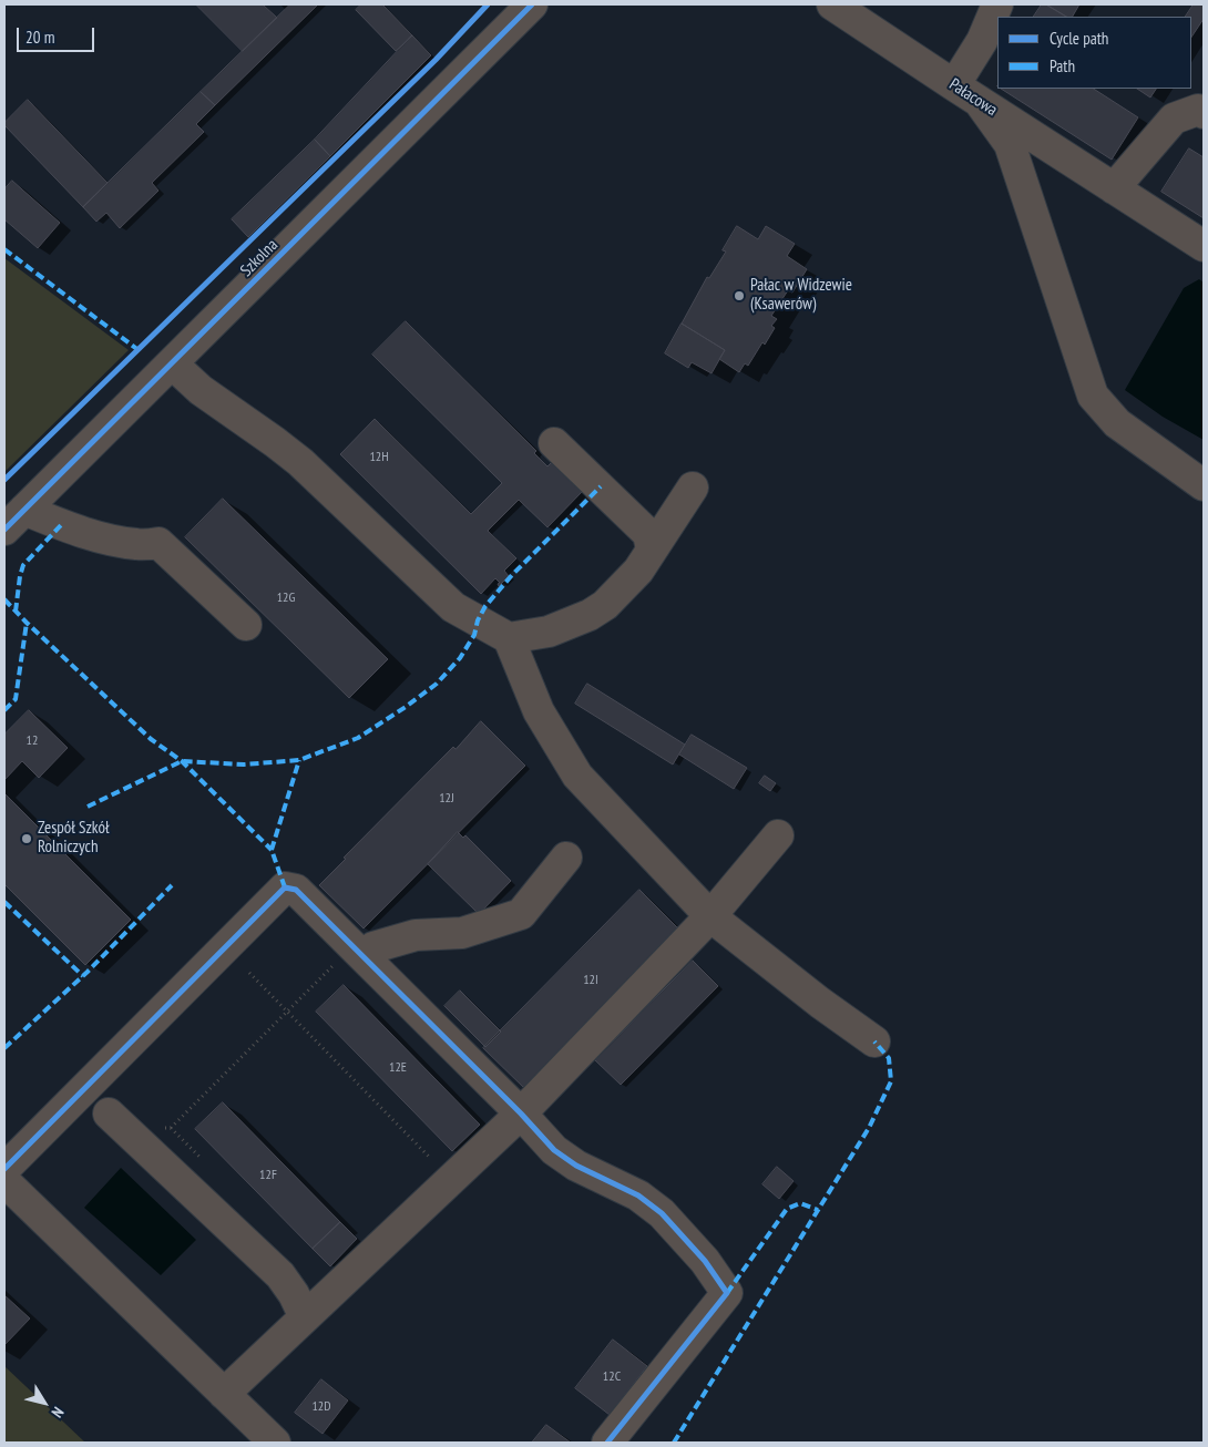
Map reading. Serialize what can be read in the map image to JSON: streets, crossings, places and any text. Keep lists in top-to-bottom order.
{
  "streets": {
    "street": ["Pałacowa", "Szkolna"]
  },
  "places": ["Pałac w Widzewie (Ksawerów)", "Zespół Szkół Rolniczych"],
  "house_numbers": [
    "12H",
    "12G",
    "12",
    "12J",
    "12I",
    "12E",
    "12F",
    "12C",
    "12D"
  ],
  "legend": ["Cycle path", "Path"],
  "scale_bar": "20 m",
  "north": "bottom right"
}
